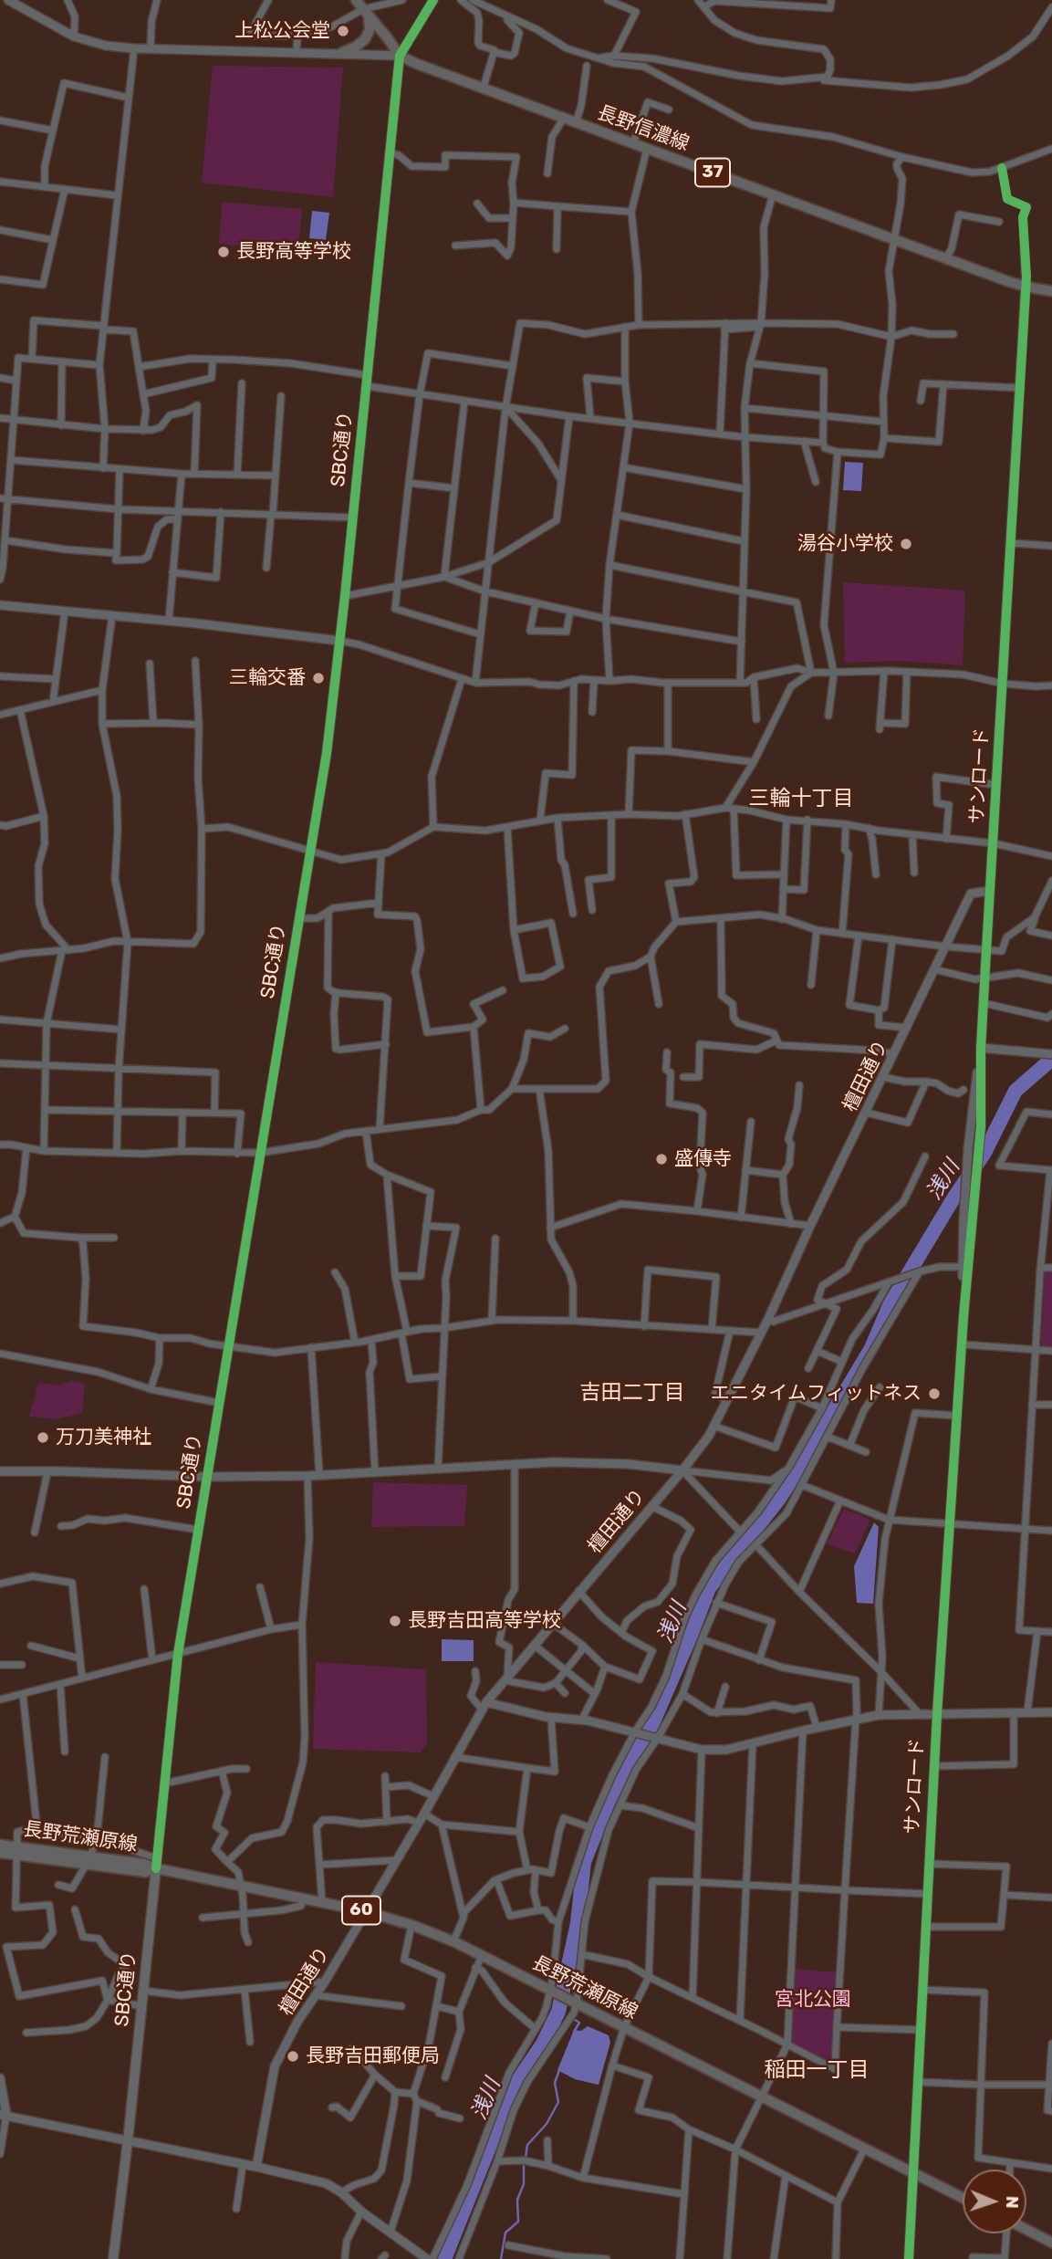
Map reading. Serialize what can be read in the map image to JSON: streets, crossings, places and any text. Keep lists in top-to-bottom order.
{
  "streets": {
    "main road": [
      "長野信濃線",
      "37",
      "SBC通り",
      "長野荒瀬原線",
      "60"
    ],
    "street": ["サンロード", "檀田通り"]
  },
  "crossings": [
    ["長野信濃線", "SBC通り"],
    ["長野信濃線", "サンロード"],
    ["SBC通り", "長野荒瀬原線"],
    ["サンロード", "檀田通り"],
    ["サンロード", "長野荒瀬原線"],
    ["檀田通り", "長野荒瀬原線"]
  ],
  "districts": ["三輪十丁目", "吉田二丁目", "稲田一丁目"],
  "water": ["浅川"],
  "parks": ["宮北公園"],
  "places": [
    "上松公会堂",
    "長野高等学校",
    "湯谷小学校",
    "三輪交番",
    "盛傳寺",
    "エニタイムフィットネス",
    "万刀美神社",
    "長野吉田高等学校",
    "長野吉田郵便局"
  ],
  "north": "right"
}
